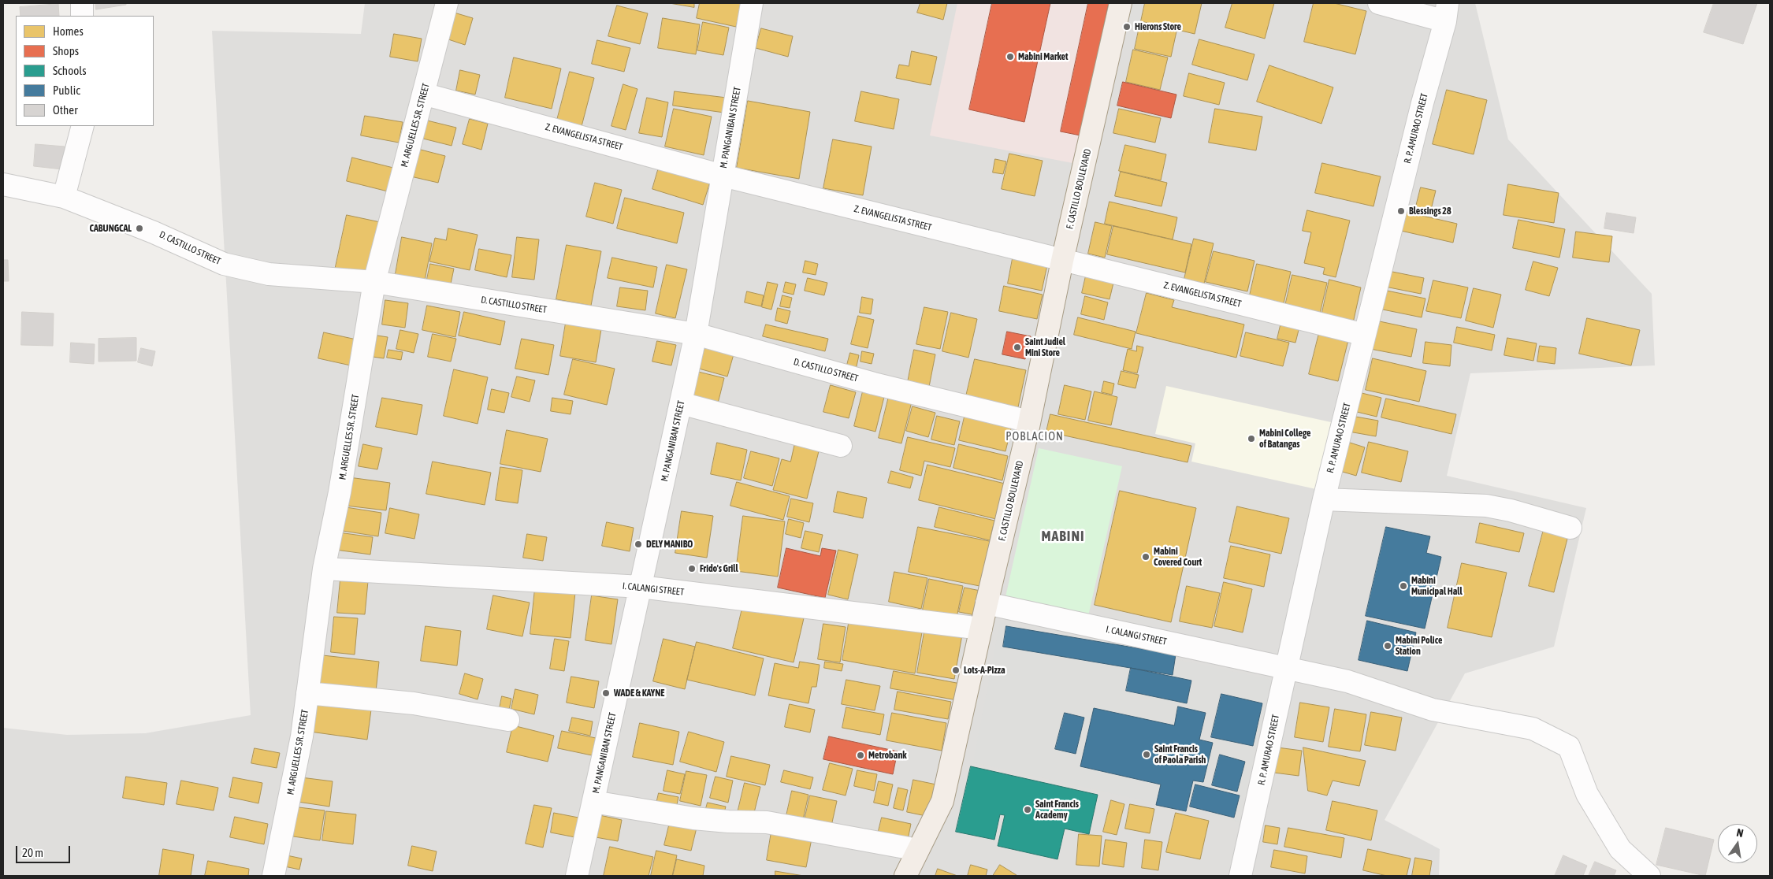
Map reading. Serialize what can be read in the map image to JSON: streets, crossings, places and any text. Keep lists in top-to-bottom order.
{
  "streets": {
    "main road": ["F. CASTILLO BOULEVARD"],
    "street": [
      "M. ARGUELLES SR. STREET",
      "M. PANGANIBAN STREET",
      "R. P. AMURAO STREET",
      "Z. EVANGELISTA STREET",
      "D. CASTILLO STREET",
      "I. CALANGI STREET"
    ]
  },
  "crossings": [
    ["M. ARGUELLES SR. STREET", "Z. EVANGELISTA STREET"],
    ["M. ARGUELLES SR. STREET", "D. CASTILLO STREET"],
    ["M. ARGUELLES SR. STREET", "I. CALANGI STREET"],
    ["M. PANGANIBAN STREET", "Z. EVANGELISTA STREET"],
    ["M. PANGANIBAN STREET", "D. CASTILLO STREET"],
    ["M. PANGANIBAN STREET", "I. CALANGI STREET"],
    ["R. P. AMURAO STREET", "Z. EVANGELISTA STREET"],
    ["R. P. AMURAO STREET", "I. CALANGI STREET"],
    ["Z. EVANGELISTA STREET", "F. CASTILLO BOULEVARD"],
    ["F. CASTILLO BOULEVARD", "D. CASTILLO STREET"],
    ["F. CASTILLO BOULEVARD", "I. CALANGI STREET"]
  ],
  "districts": ["POBLACION", "MABINI"],
  "places": [
    "Hierons Store",
    "Mabini Market",
    "Blessings 28",
    "CABUNGCAL",
    "Saint Judiel Mini Store",
    "Mabini College of Batangas",
    "DELY MANIBO",
    "Mabini Covered Court",
    "Frido's Grill",
    "Mabini Municipal Hall",
    "Mabini Police Station",
    "Lots-A-Pizza",
    "WADE & KAYNE",
    "Saint Francis of Paola Parish",
    "Metrobank",
    "Saint Francis Academy"
  ],
  "legend": [
    "Homes",
    "Shops",
    "Schools",
    "Public",
    "Other"
  ],
  "scale_bar": "20 m",
  "north": "top"
}
